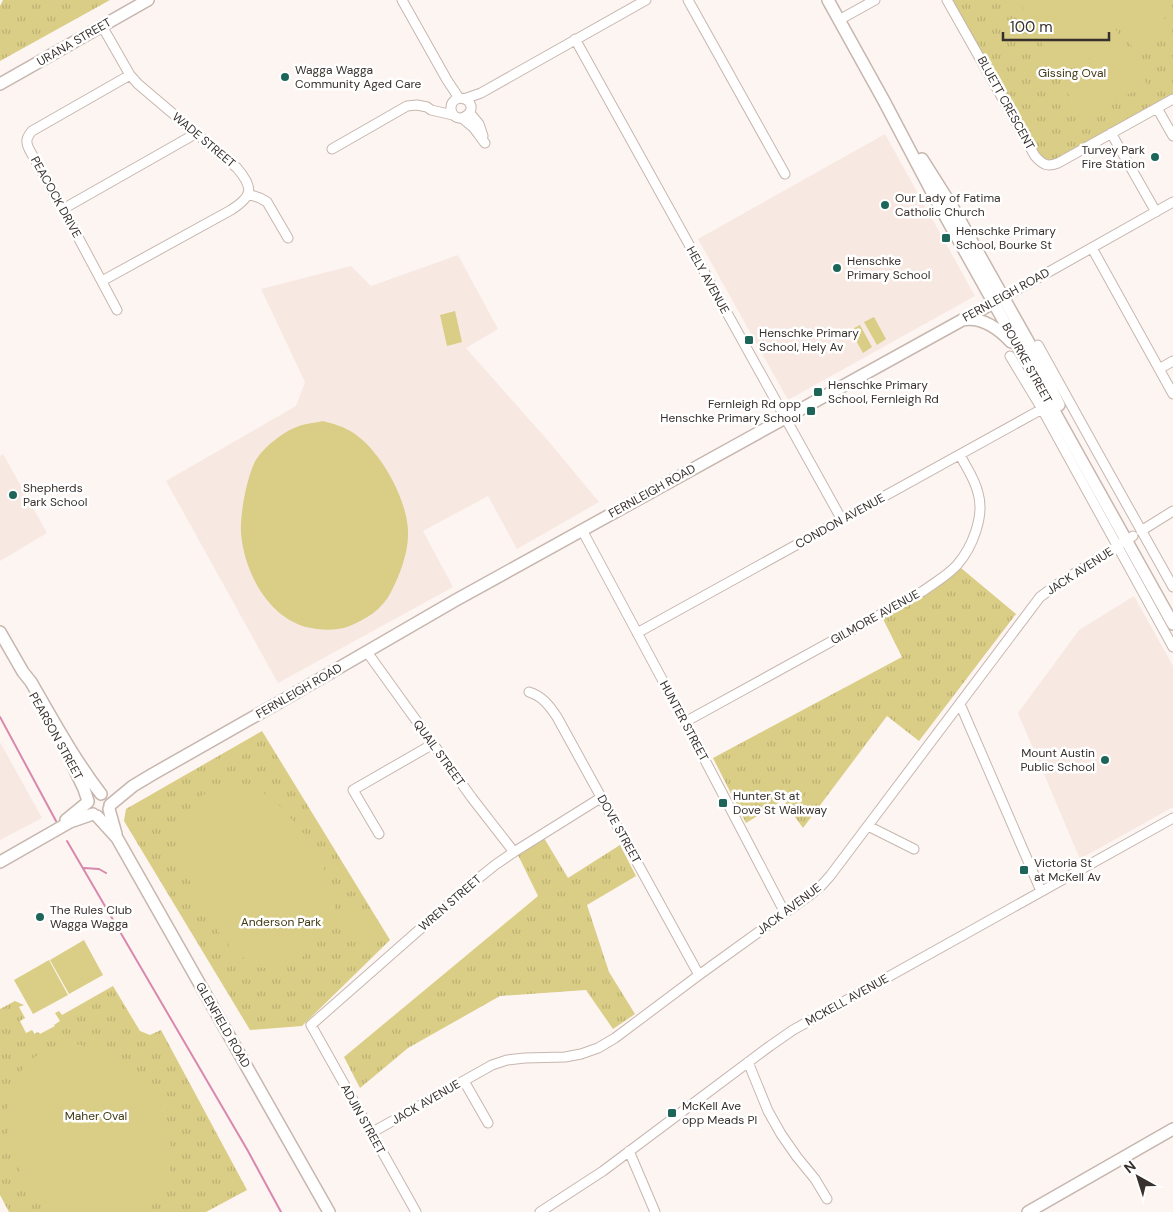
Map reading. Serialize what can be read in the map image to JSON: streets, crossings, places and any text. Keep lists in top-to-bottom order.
{
  "streets": {
    "main road": [
      "URANA STREET",
      "FERNLEIGH ROAD",
      "BOURKE STREET",
      "PEARSON STREET",
      "GLENFIELD ROAD"
    ],
    "street": [
      "BLUETT CRESCENT",
      "WADE STREET",
      "PEACOCK DRIVE",
      "HELY AVENUE",
      "CONDON AVENUE",
      "JACK AVENUE",
      "GILMORE AVENUE",
      "HUNTER STREET",
      "QUAIL STREET",
      "DOVE STREET",
      "WREN STREET",
      "MCKELL AVENUE",
      "ADJIN STREET"
    ]
  },
  "crossings": [
    ["URANA STREET", "WADE STREET"],
    ["WADE STREET", "PEACOCK DRIVE"],
    ["HELY AVENUE", "FERNLEIGH ROAD"],
    ["HELY AVENUE", "CONDON AVENUE"],
    ["FERNLEIGH ROAD", "BOURKE STREET"],
    ["FERNLEIGH ROAD", "HUNTER STREET"],
    ["FERNLEIGH ROAD", "PEARSON STREET"],
    ["FERNLEIGH ROAD", "QUAIL STREET"],
    ["FERNLEIGH ROAD", "GLENFIELD ROAD"],
    ["BOURKE STREET", "CONDON AVENUE"],
    ["BOURKE STREET", "JACK AVENUE"],
    ["CONDON AVENUE", "GILMORE AVENUE"],
    ["CONDON AVENUE", "HUNTER STREET"],
    ["JACK AVENUE", "HUNTER STREET"],
    ["JACK AVENUE", "DOVE STREET"],
    ["JACK AVENUE", "ADJIN STREET"],
    ["GILMORE AVENUE", "HUNTER STREET"],
    ["PEARSON STREET", "GLENFIELD ROAD"],
    ["QUAIL STREET", "WREN STREET"],
    ["DOVE STREET", "WREN STREET"],
    ["WREN STREET", "ADJIN STREET"]
  ],
  "parks": ["Gissing Oval", "Anderson Park", "Maher Oval"],
  "places": {
    "other": [
      "Wagga Wagga Community Aged Care",
      "Turvey Park Fire Station",
      "Our Lady of Fatima Catholic Church",
      "Henschke Primary School",
      "Shepherds Park School",
      "Mount Austin Public School",
      "The Rules Club Wagga Wagga"
    ],
    "transit": [
      "Henschke Primary School, Bourke St",
      "Henschke Primary School, Hely Av",
      "Henschke Primary School, Fernleigh Rd",
      "Fernleigh Rd opp Henschke Primary School",
      "Hunter St at Dove St Walkway",
      "Victoria St at McKell Av",
      "McKell Ave opp Meads Pl"
    ]
  },
  "scale_bar": "100 m",
  "north": "top left"
}
